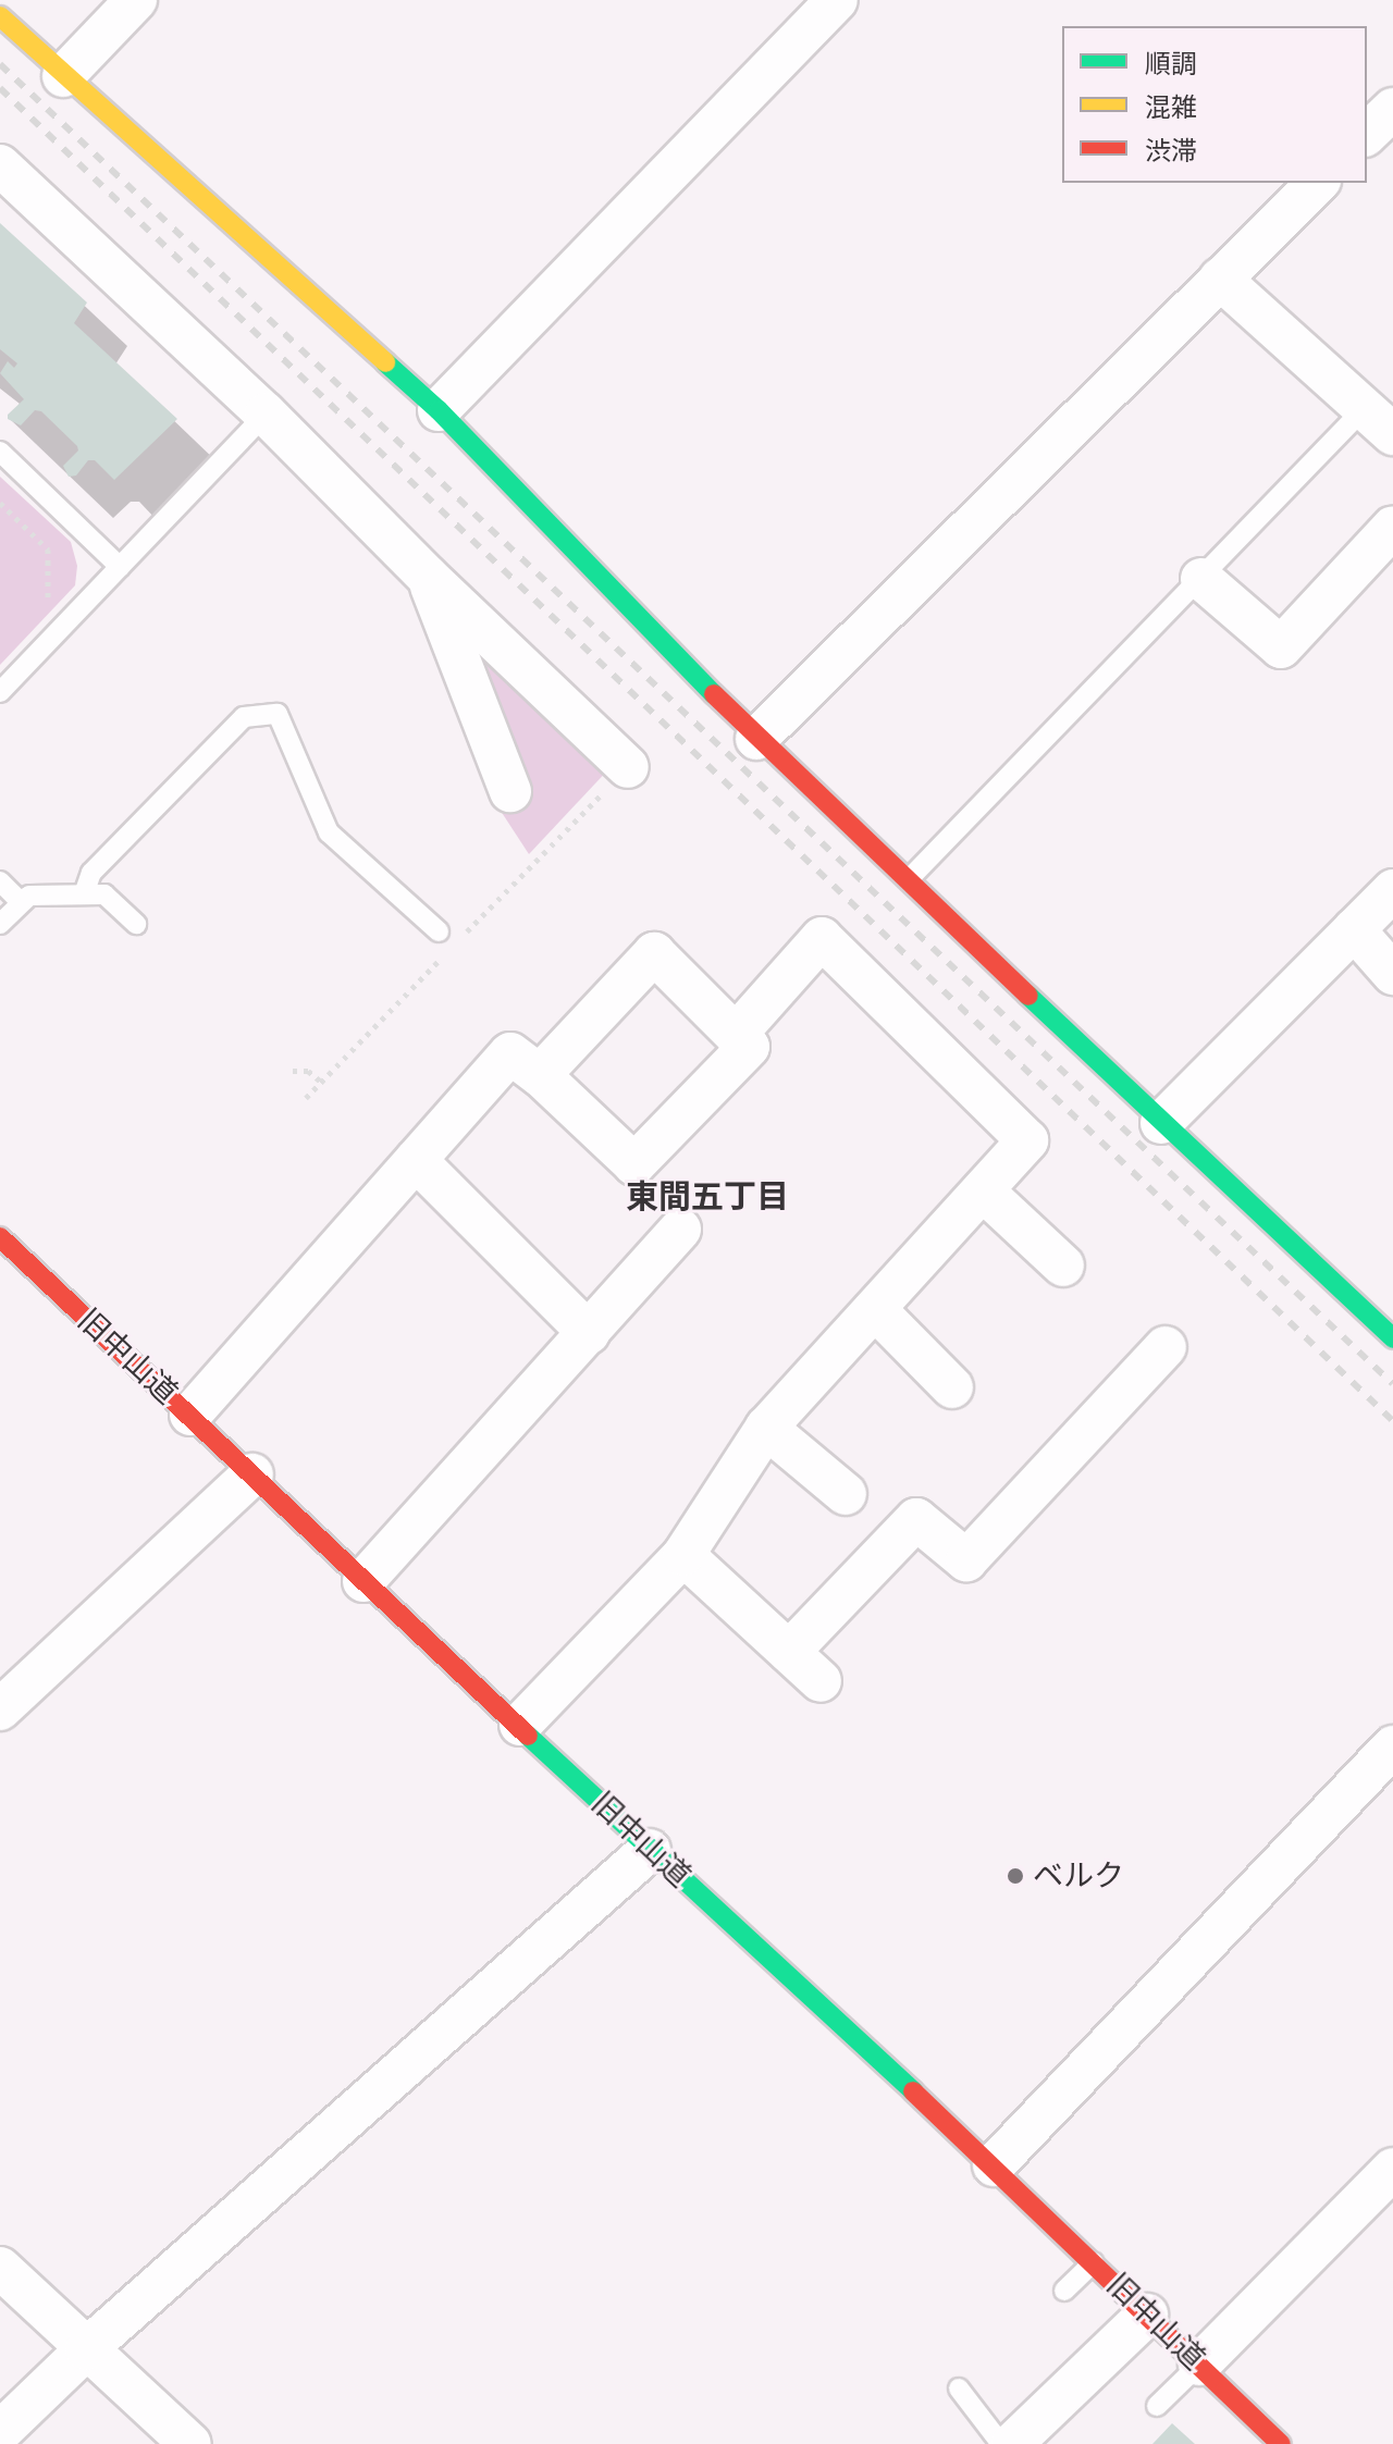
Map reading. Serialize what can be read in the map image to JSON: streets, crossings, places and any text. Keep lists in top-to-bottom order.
{
  "streets": {
    "street": ["旧中山道"]
  },
  "districts": ["東間五丁目"],
  "places": ["ベルク"],
  "legend": ["順調", "混雑", "渋滞"]
}
